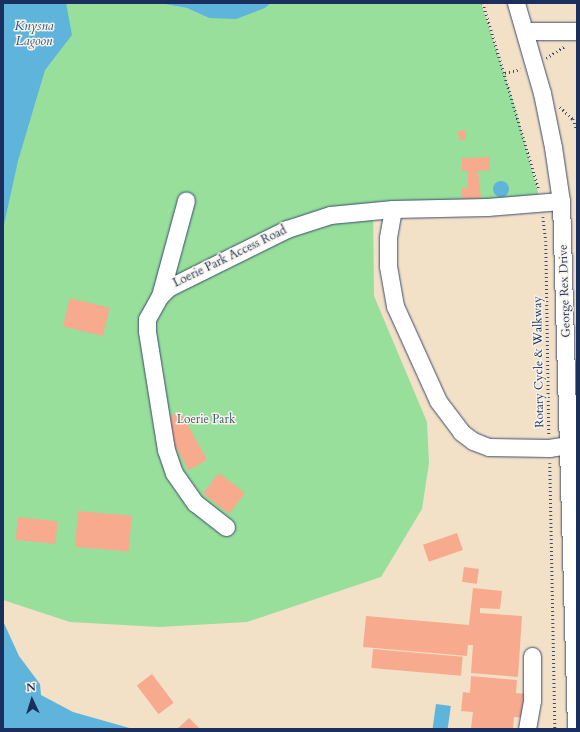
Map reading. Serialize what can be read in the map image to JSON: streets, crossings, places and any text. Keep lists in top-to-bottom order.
{
  "streets": {
    "street": ["Loerie Park Access Road", "George Rex Drive"],
    "path": ["Rotary Cycle & Walkway"]
  },
  "crossings": [
    ["Loerie Park Access Road", "George Rex Drive"],
    ["Loerie Park Access Road", "Rotary Cycle & Walkway"]
  ],
  "water": ["Knysna Lagoon"],
  "parks": ["Loerie Park"],
  "north": "top"
}
